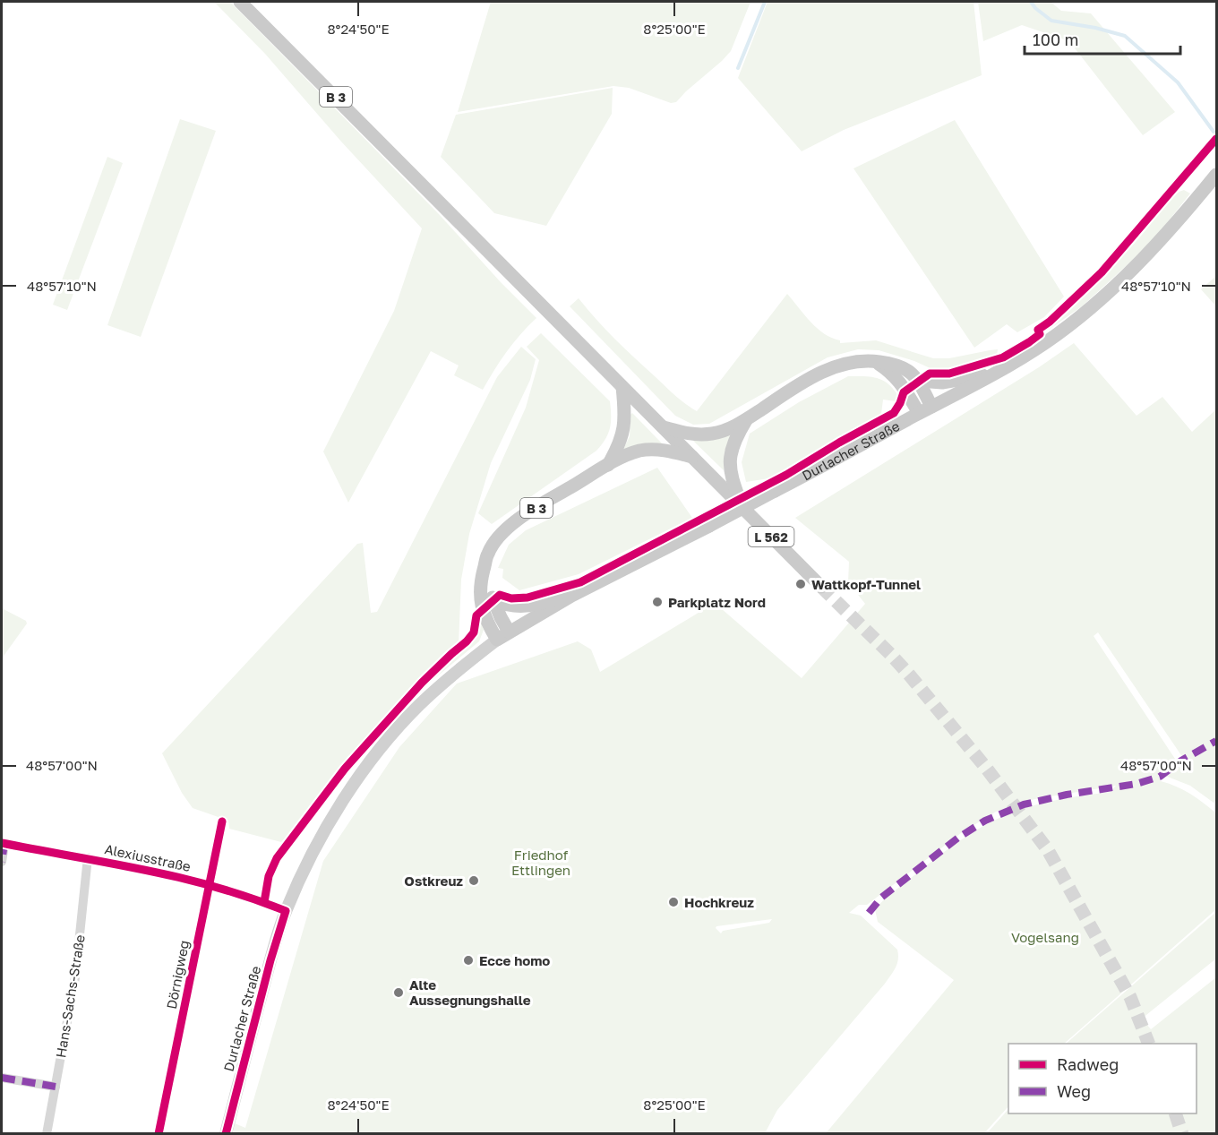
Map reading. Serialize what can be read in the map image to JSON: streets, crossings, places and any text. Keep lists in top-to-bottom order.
{
  "streets": {
    "main road": ["B 3", "Durlacher Straße", "L 562"],
    "street": ["Alexiusstraße", "Dörnigweg", "Hans-Sachs-Straße"]
  },
  "crossings": [
    ["B 3", "Durlacher Straße"],
    ["B 3", "L 562"],
    ["Durlacher Straße", "Alexiusstraße"],
    ["Alexiusstraße", "Dörnigweg"],
    ["Alexiusstraße", "Hans-Sachs-Straße"]
  ],
  "parks": ["Friedhof Ettlingen", "Vogelsang"],
  "places": [
    "Wattkopf-Tunnel",
    "Parkplatz Nord",
    "Ostkreuz",
    "Hochkreuz",
    "Ecce homo",
    "Alte Aussegnungshalle"
  ],
  "legend": ["Radweg", "Weg"],
  "scale_bar": "100 m",
  "coordinates": [
    "8°24'50\"E",
    "8°25'00\"E",
    "48°57'10\"N",
    "48°57'00\"N"
  ]
}
